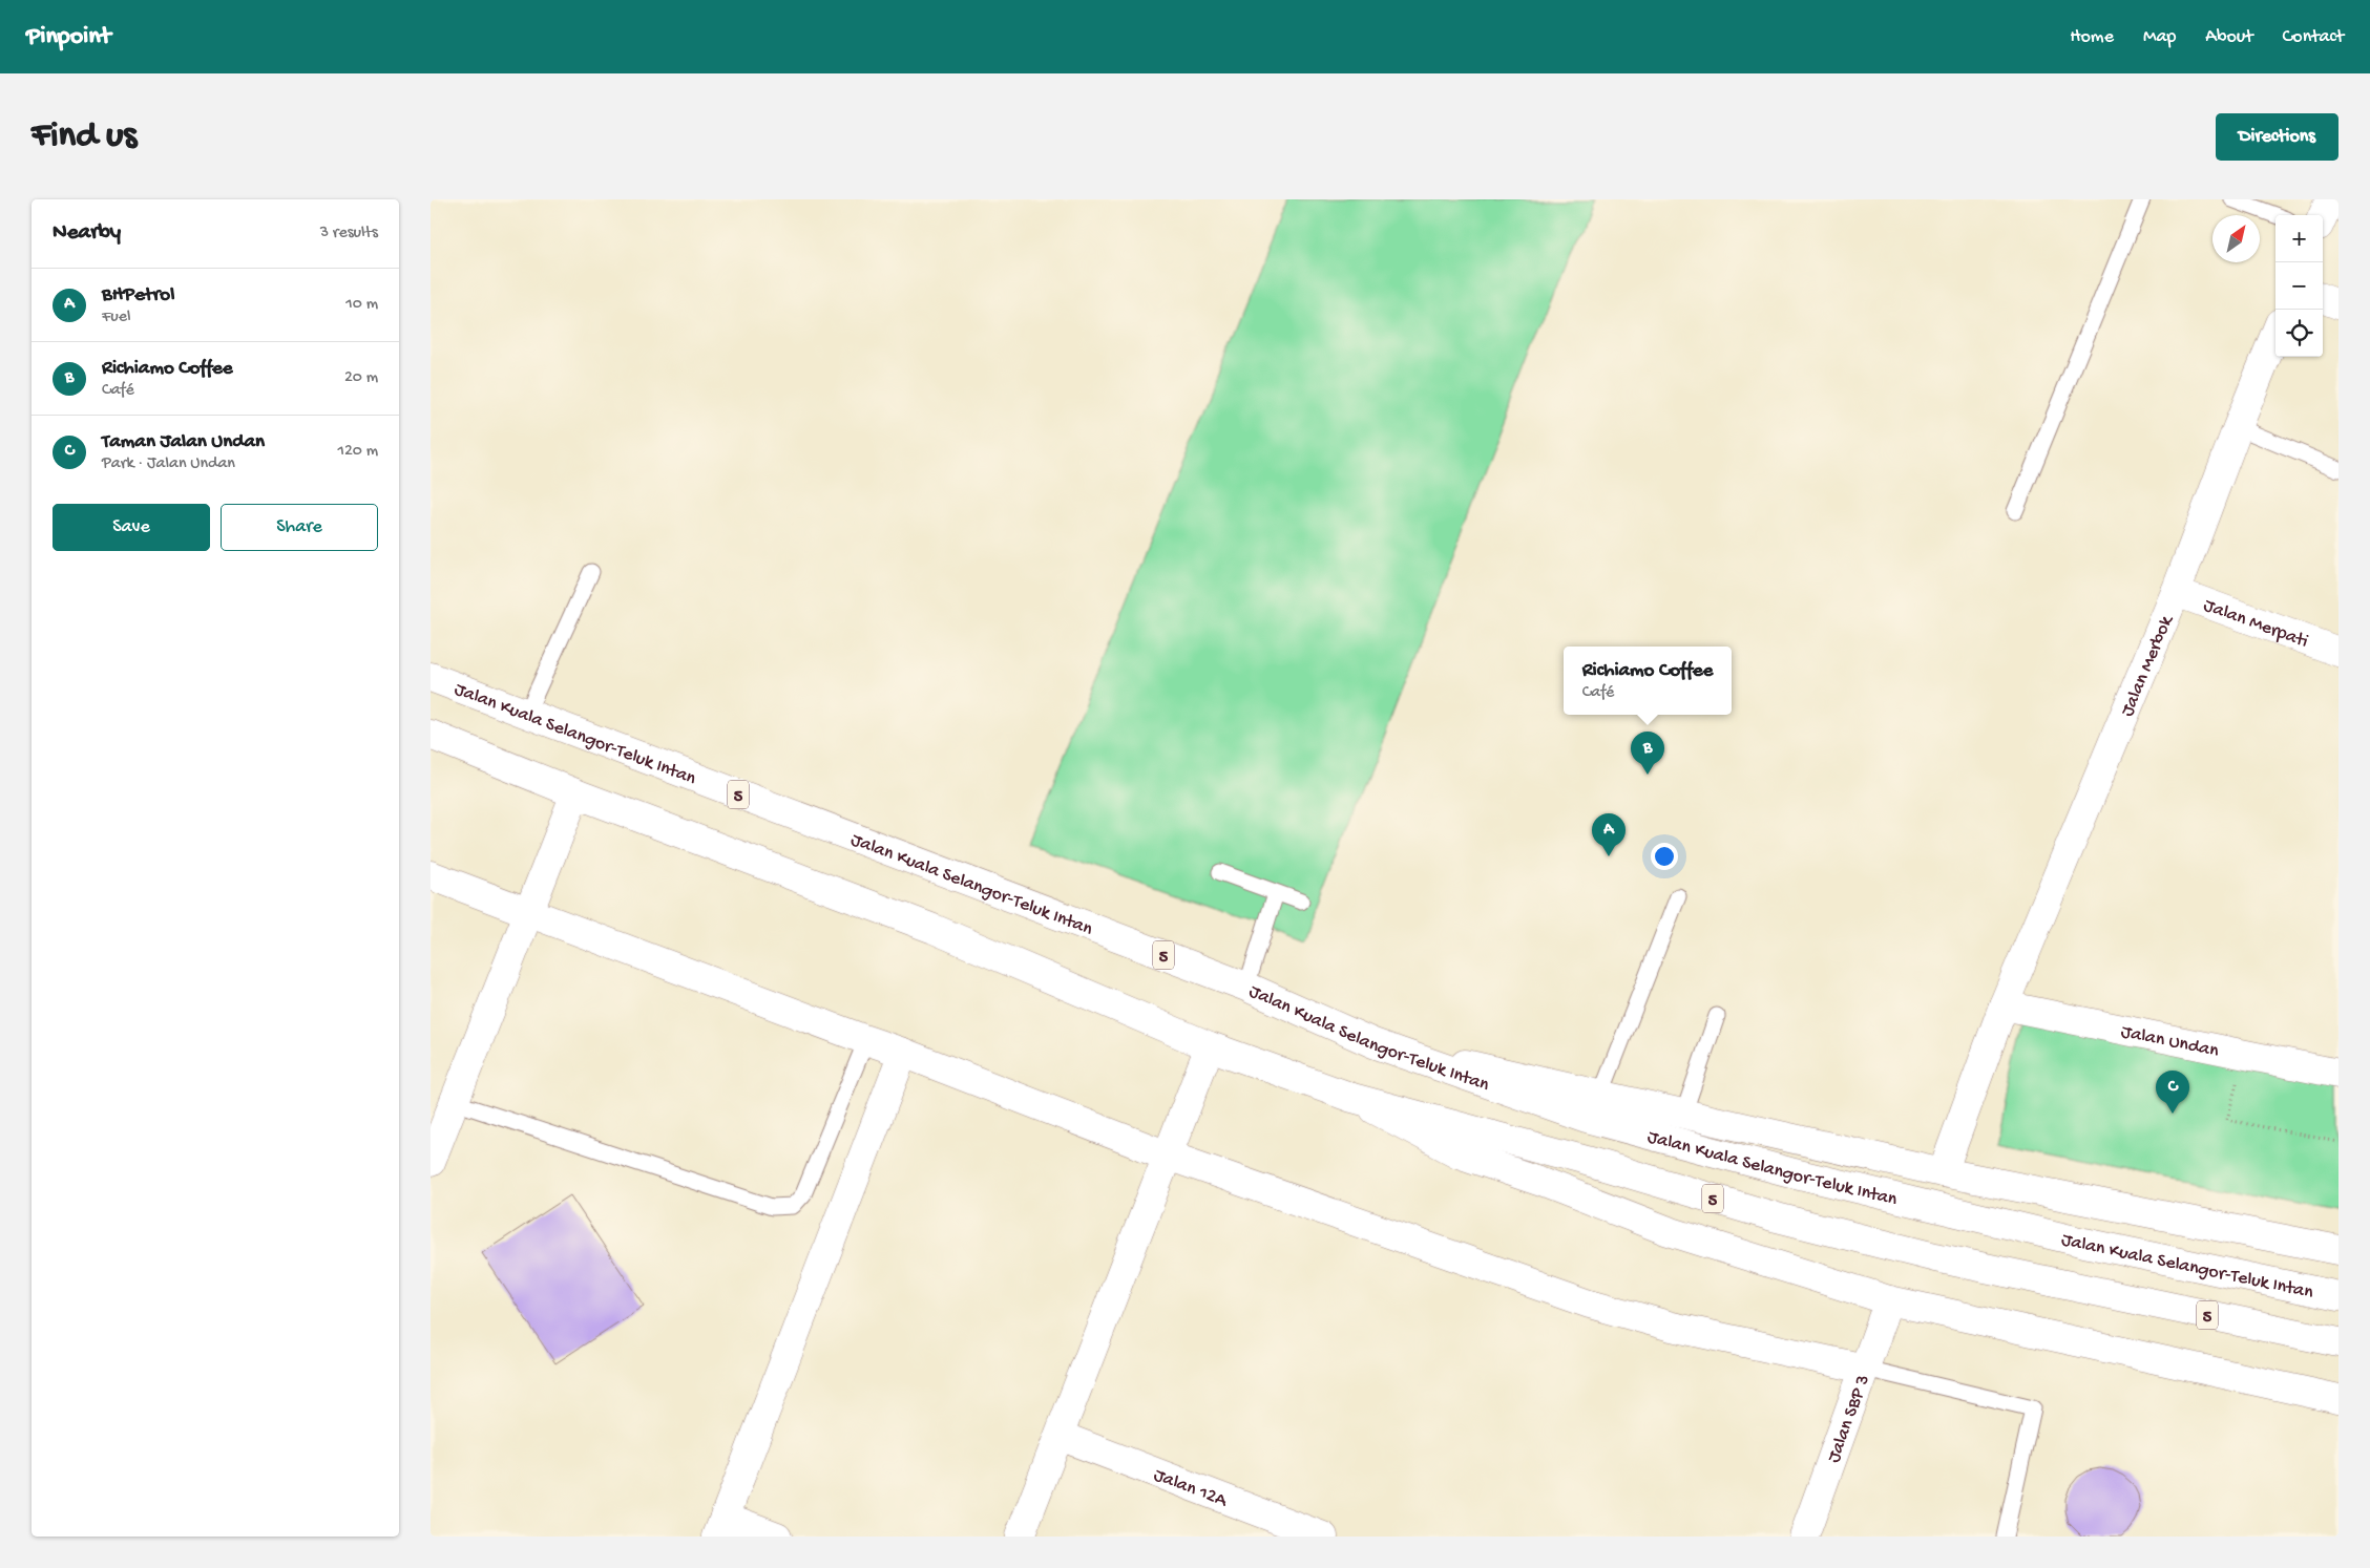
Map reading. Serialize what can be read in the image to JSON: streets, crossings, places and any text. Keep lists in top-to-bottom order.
{
  "streets": {
    "main road": [
      "Jalan Merpati",
      "Jalan Merbok",
      "Jalan Kuala Selangor-Teluk Intan",
      "5",
      "Jalan Undan",
      "Jalan SBP 3",
      "Jalan 12A"
    ]
  },
  "crossings": [
    ["Jalan Merpati", "Jalan Merbok"],
    ["Jalan Merbok", "Jalan Undan"]
  ],
  "north": "top right",
  "page": {
    "header": "Pinpoint",
    "nav": [
      "Home",
      "Map",
      "About",
      "Contact"
    ],
    "buttons": [
      "Directions",
      ["Save", "Share"]
    ],
    "title": "Find us",
    "heading": ["Nearby", "3 results"],
    "map_buttons": ["+", "−"],
    "list": [
      {
        "mark": "A",
        "name": "BHPetrol",
        "note": "Fuel",
        "value": "10 m"
      },
      {
        "mark": "B",
        "name": "Richiamo Coffee",
        "note": "Café",
        "value": "20 m"
      },
      {
        "mark": "C",
        "name": "Taman Jalan Undan",
        "note": "Park · Jalan Undan",
        "value": "120 m"
      }
    ],
    "popup": ["Richiamo Coffee", "Café"],
    "pins": ["B", "A", "C"]
  }
}
